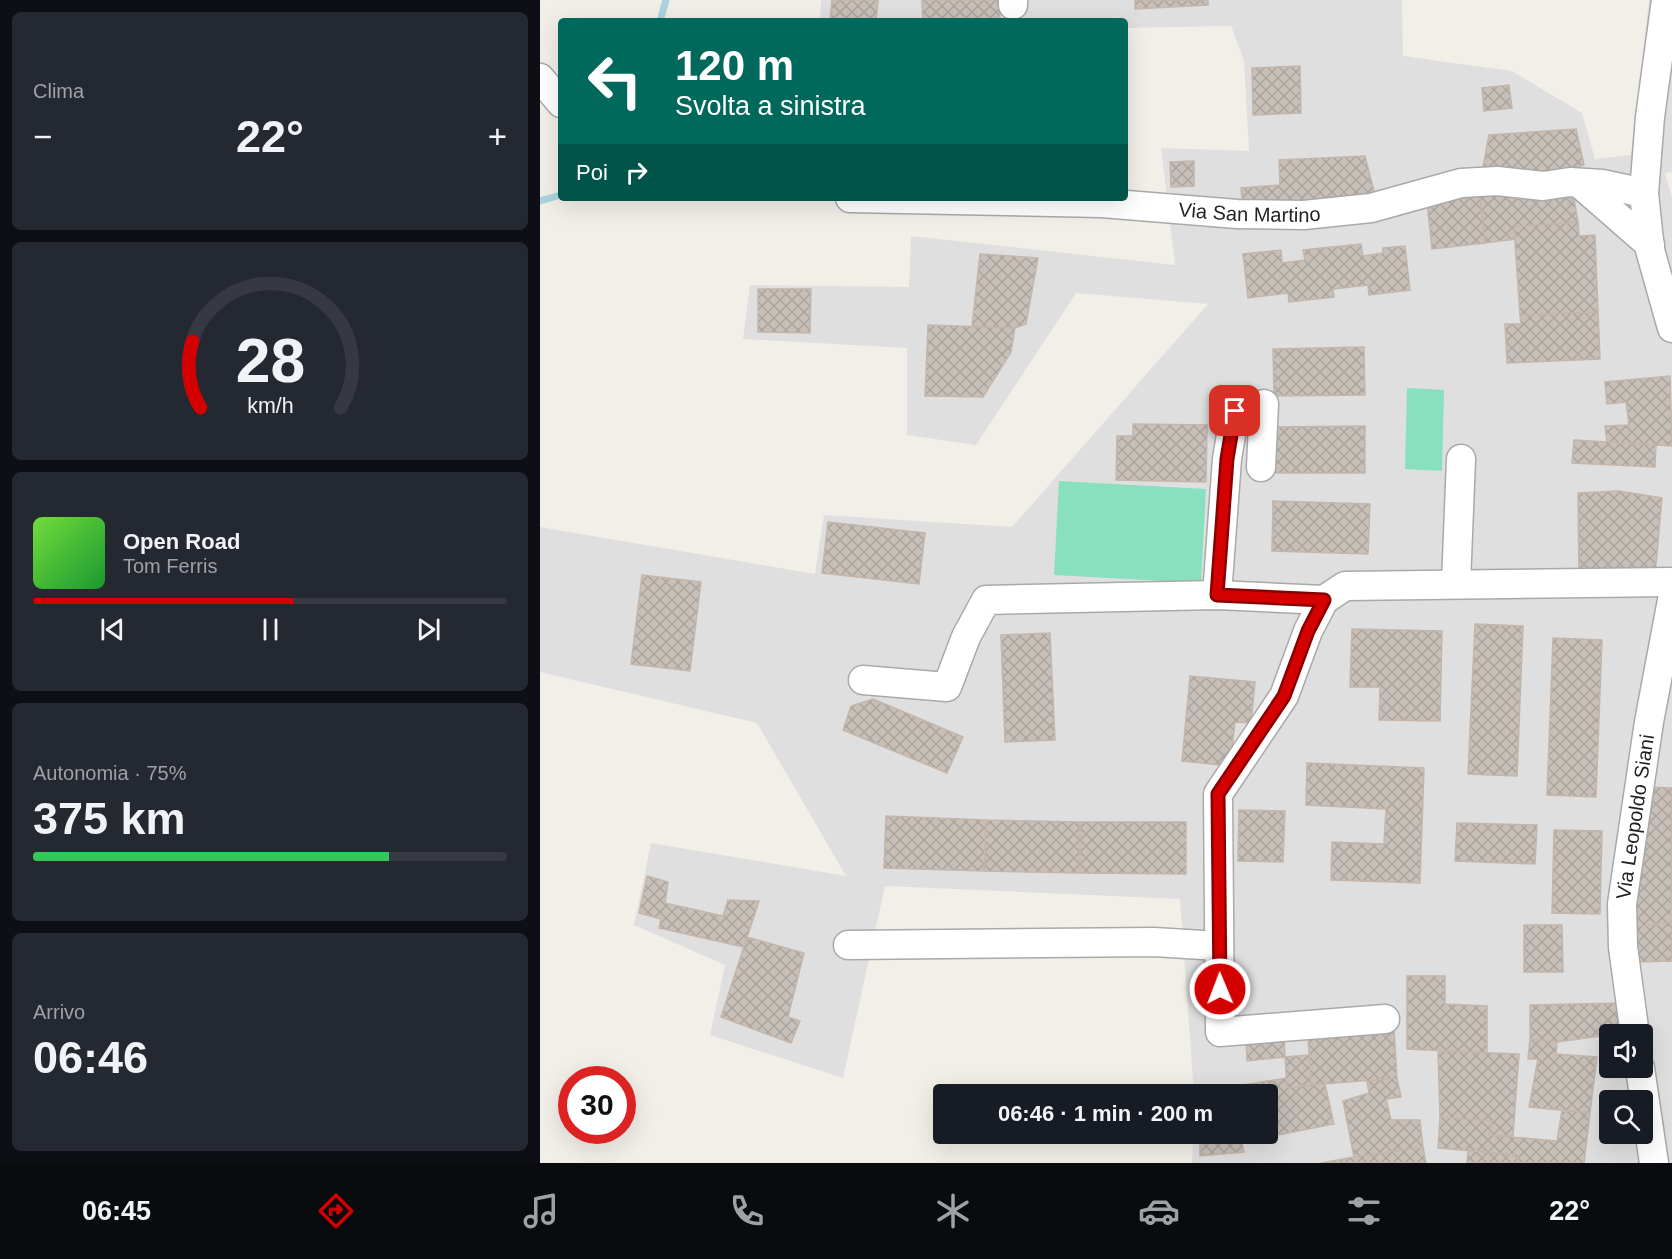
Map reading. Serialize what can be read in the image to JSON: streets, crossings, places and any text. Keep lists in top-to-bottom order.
{
  "streets": {
    "street": ["Via San Martino", "Via Leopoldo Siani"]
  },
  "page": {
    "tile": [
      "Clima",
      ["Autonomia · 75%", "375 km"],
      ["Arrivo", "06:46"]
    ],
    "turn": ["120 m", "Svolta a sinistra"],
    "heat": ["−", "22°", "+"],
    "then": "Poi",
    "song": ["Open Road", "Tom Ferris"],
    "limit": "30",
    "trip": "06:46 · 1 min · 200 m",
    "tabs": ["06:45", "22°"],
    "gauge": ["28", "km/h"]
  }
}
